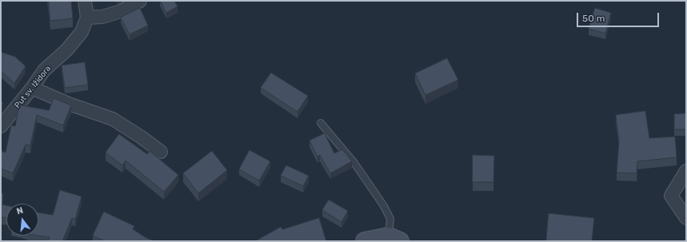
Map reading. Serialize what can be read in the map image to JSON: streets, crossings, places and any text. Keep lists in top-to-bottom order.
{
  "streets": {
    "street": ["Put sv. Ižidora"]
  },
  "scale_bar": "50 m",
  "north": "top"
}
